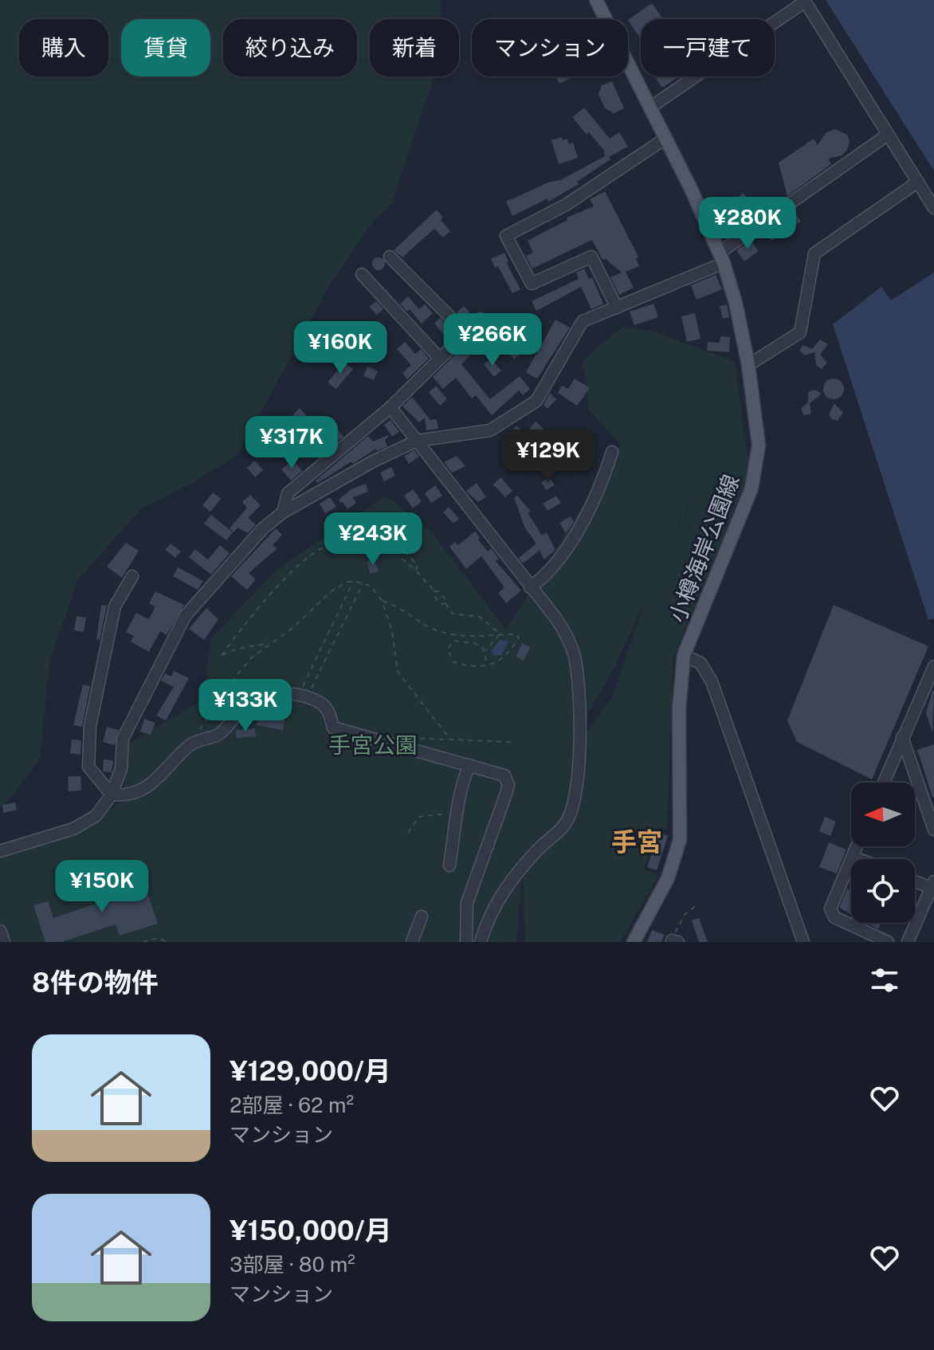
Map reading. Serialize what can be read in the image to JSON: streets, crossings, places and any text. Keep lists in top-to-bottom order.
{
  "streets": {
    "main road": ["小樽海岸公園線"]
  },
  "districts": ["手宮"],
  "parks": ["手宮公園"],
  "north": "left",
  "page": {
    "chip": [
      "購入",
      "賃貸",
      "絞り込み",
      "新着",
      "マンション",
      "一戸建て"
    ],
    "price": [
      "¥280K",
      "¥266K",
      "¥160K",
      "¥317K",
      "¥129K",
      "¥243K",
      "¥133K",
      "¥150K"
    ],
    "heading": "8件の物件",
    "list": [
      {
        "name": "¥129,000/月",
        "note": "2部屋 · 62 m² · マンション"
      },
      {
        "name": "¥150,000/月",
        "note": "3部屋 · 80 m² · マンション"
      }
    ]
  }
}
